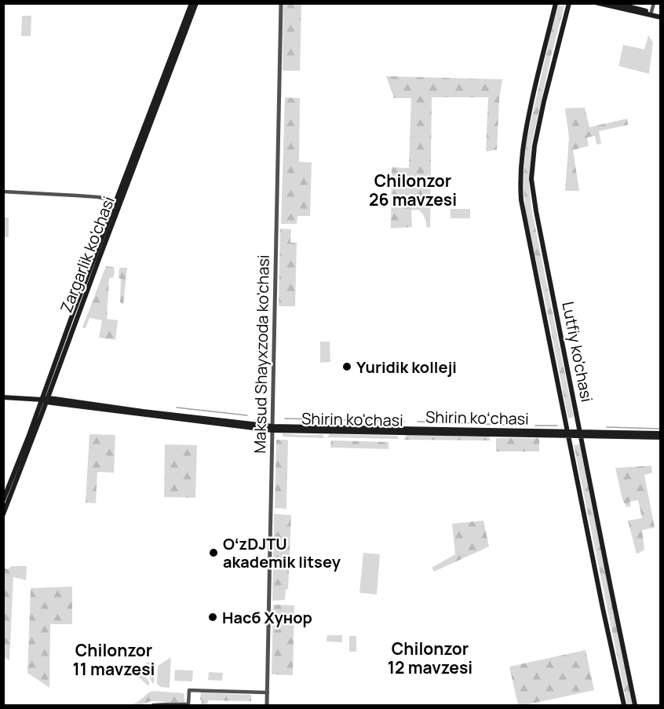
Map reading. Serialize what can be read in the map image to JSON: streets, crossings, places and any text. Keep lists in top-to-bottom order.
{
  "streets": {
    "main road": ["Zargarlik ko'chasi", "Lutfiy ko'chasi", "Shirin ko'chasi"],
    "street": ["Maksud Shayxzoda ko'chasi"]
  },
  "crossings": [
    ["Zargarlik ko'chasi", "Shirin ko'chasi"],
    ["Lutfiy ko'chasi", "Shirin ko'chasi"],
    ["Maksud Shayxzoda ko'chasi", "Shirin ko'chasi"]
  ],
  "districts": ["Chilonzor 26 mavzesi", "Chilonzor 12 mavzesi", "Chilonzor 11 mavzesi"],
  "places": ["Yuridik kolleji", "OʻzDJTU akademik litsey", "Насб Хунор"]
}
